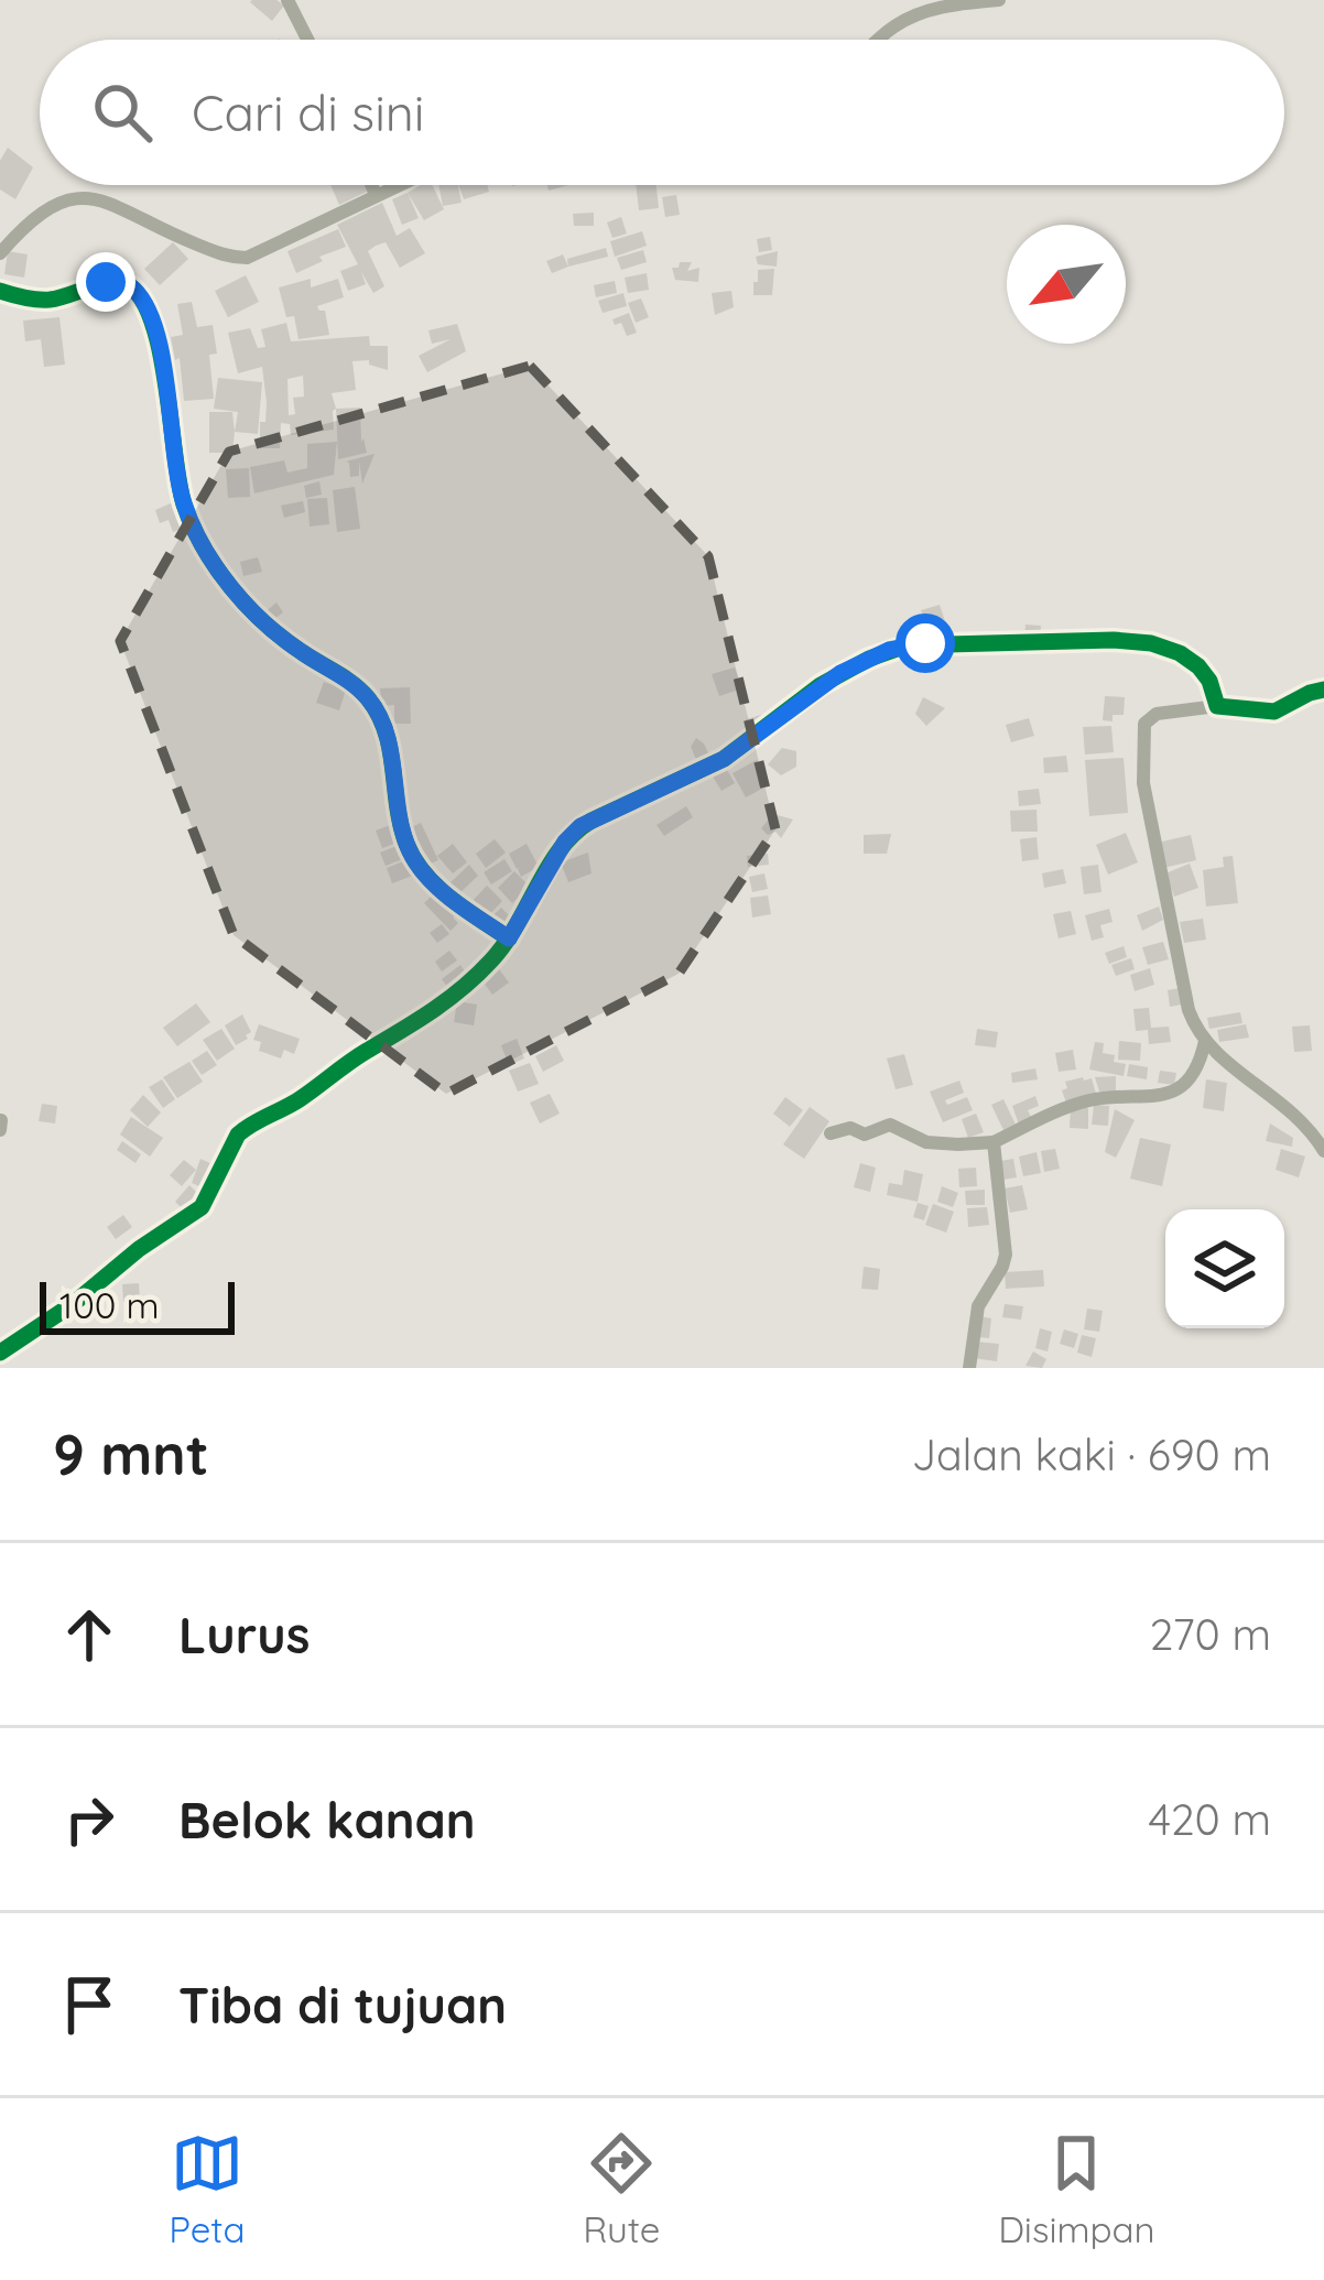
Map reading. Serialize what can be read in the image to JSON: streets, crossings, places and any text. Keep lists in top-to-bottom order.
{
  "scale_bar": "100 m",
  "north": "bottom left",
  "page": {
    "search": "Cari di sini",
    "scale": "100 m",
    "heading": ["9 mnt", "Jalan kaki · 690 m"],
    "list": [
      ["Lurus", "270 m"],
      ["Belok kanan", "420 m"],
      "Tiba di tujuan"
    ],
    "nav": ["Peta", "Rute", "Disimpan"]
  }
}
